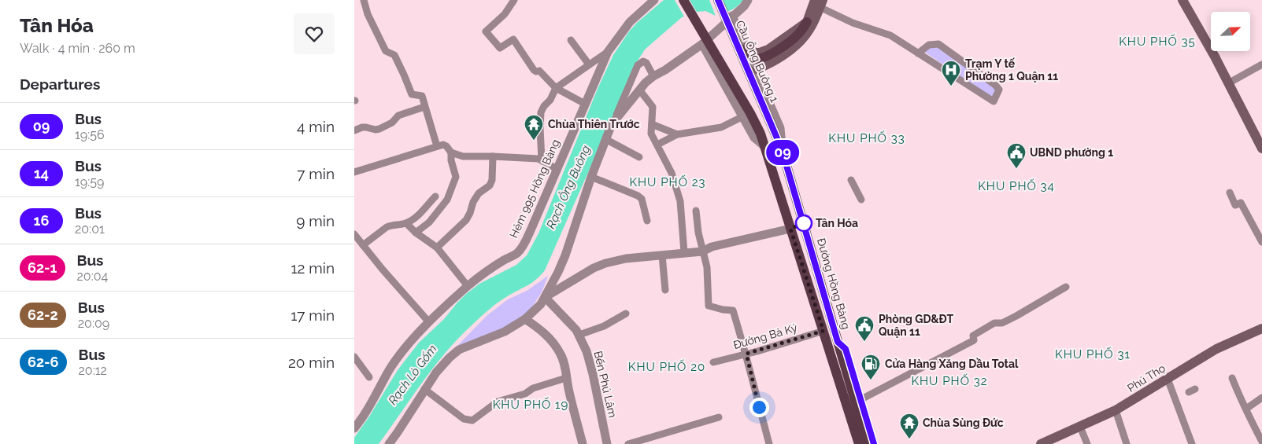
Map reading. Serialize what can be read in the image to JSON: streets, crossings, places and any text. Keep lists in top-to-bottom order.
{
  "streets": {
    "main road": ["Cầu Ông Buông 1", "Đường Hồng Bàng", "Phú Thọ"],
    "street": ["Hẻm 995 Hồng Bàng", "Đường Bà Ký", "Bến Phú Lâm"]
  },
  "crossings": [
    ["Cầu Ông Buông 1", "Đường Hồng Bàng"],
    ["Đường Hồng Bàng", "Đường Bà Ký"]
  ],
  "districts": [
    "KHU PHỐ 35",
    "KHU PHỐ 33",
    "KHU PHỐ 23",
    "KHU PHỐ 34",
    "KHU PHỐ 31",
    "KHU PHỐ 20",
    "KHU PHỐ 32",
    "KHU PHỐ 19"
  ],
  "water": ["Rạch Ông Buông", "Rạch Lò Gốm"],
  "places": {
    "hospital": ["Trạm Y tế Phường 1 Quận 11"],
    "temple": ["Chùa Thiên Trước", "Chùa Sùng Đức"],
    "public building": ["UBND phường 1", "Phòng GD&ĐT Quận 11"],
    "other": ["Tân Hóa"],
    "fuel station": ["Cửa Hàng Xăng Dầu Total"]
  },
  "lines": ["bus line 09"],
  "north": "top right",
  "page": {
    "heading": [
      ["Tân Hóa", "Walk · 4 min · 260 m"],
      "Departures"
    ],
    "on_map": "09",
    "list": [
      {
        "mark": "09",
        "name": "Bus",
        "note": "19:56",
        "value": "4 min"
      },
      {
        "mark": "14",
        "name": "Bus",
        "note": "19:59",
        "value": "7 min"
      },
      {
        "mark": "16",
        "name": "Bus",
        "note": "20:01",
        "value": "9 min"
      },
      {
        "mark": "62-1",
        "name": "Bus",
        "note": "20:04",
        "value": "12 min"
      },
      {
        "mark": "62-2",
        "name": "Bus",
        "note": "20:09",
        "value": "17 min"
      },
      {
        "mark": "62-6",
        "name": "Bus",
        "note": "20:12",
        "value": "20 min"
      }
    ]
  }
}
